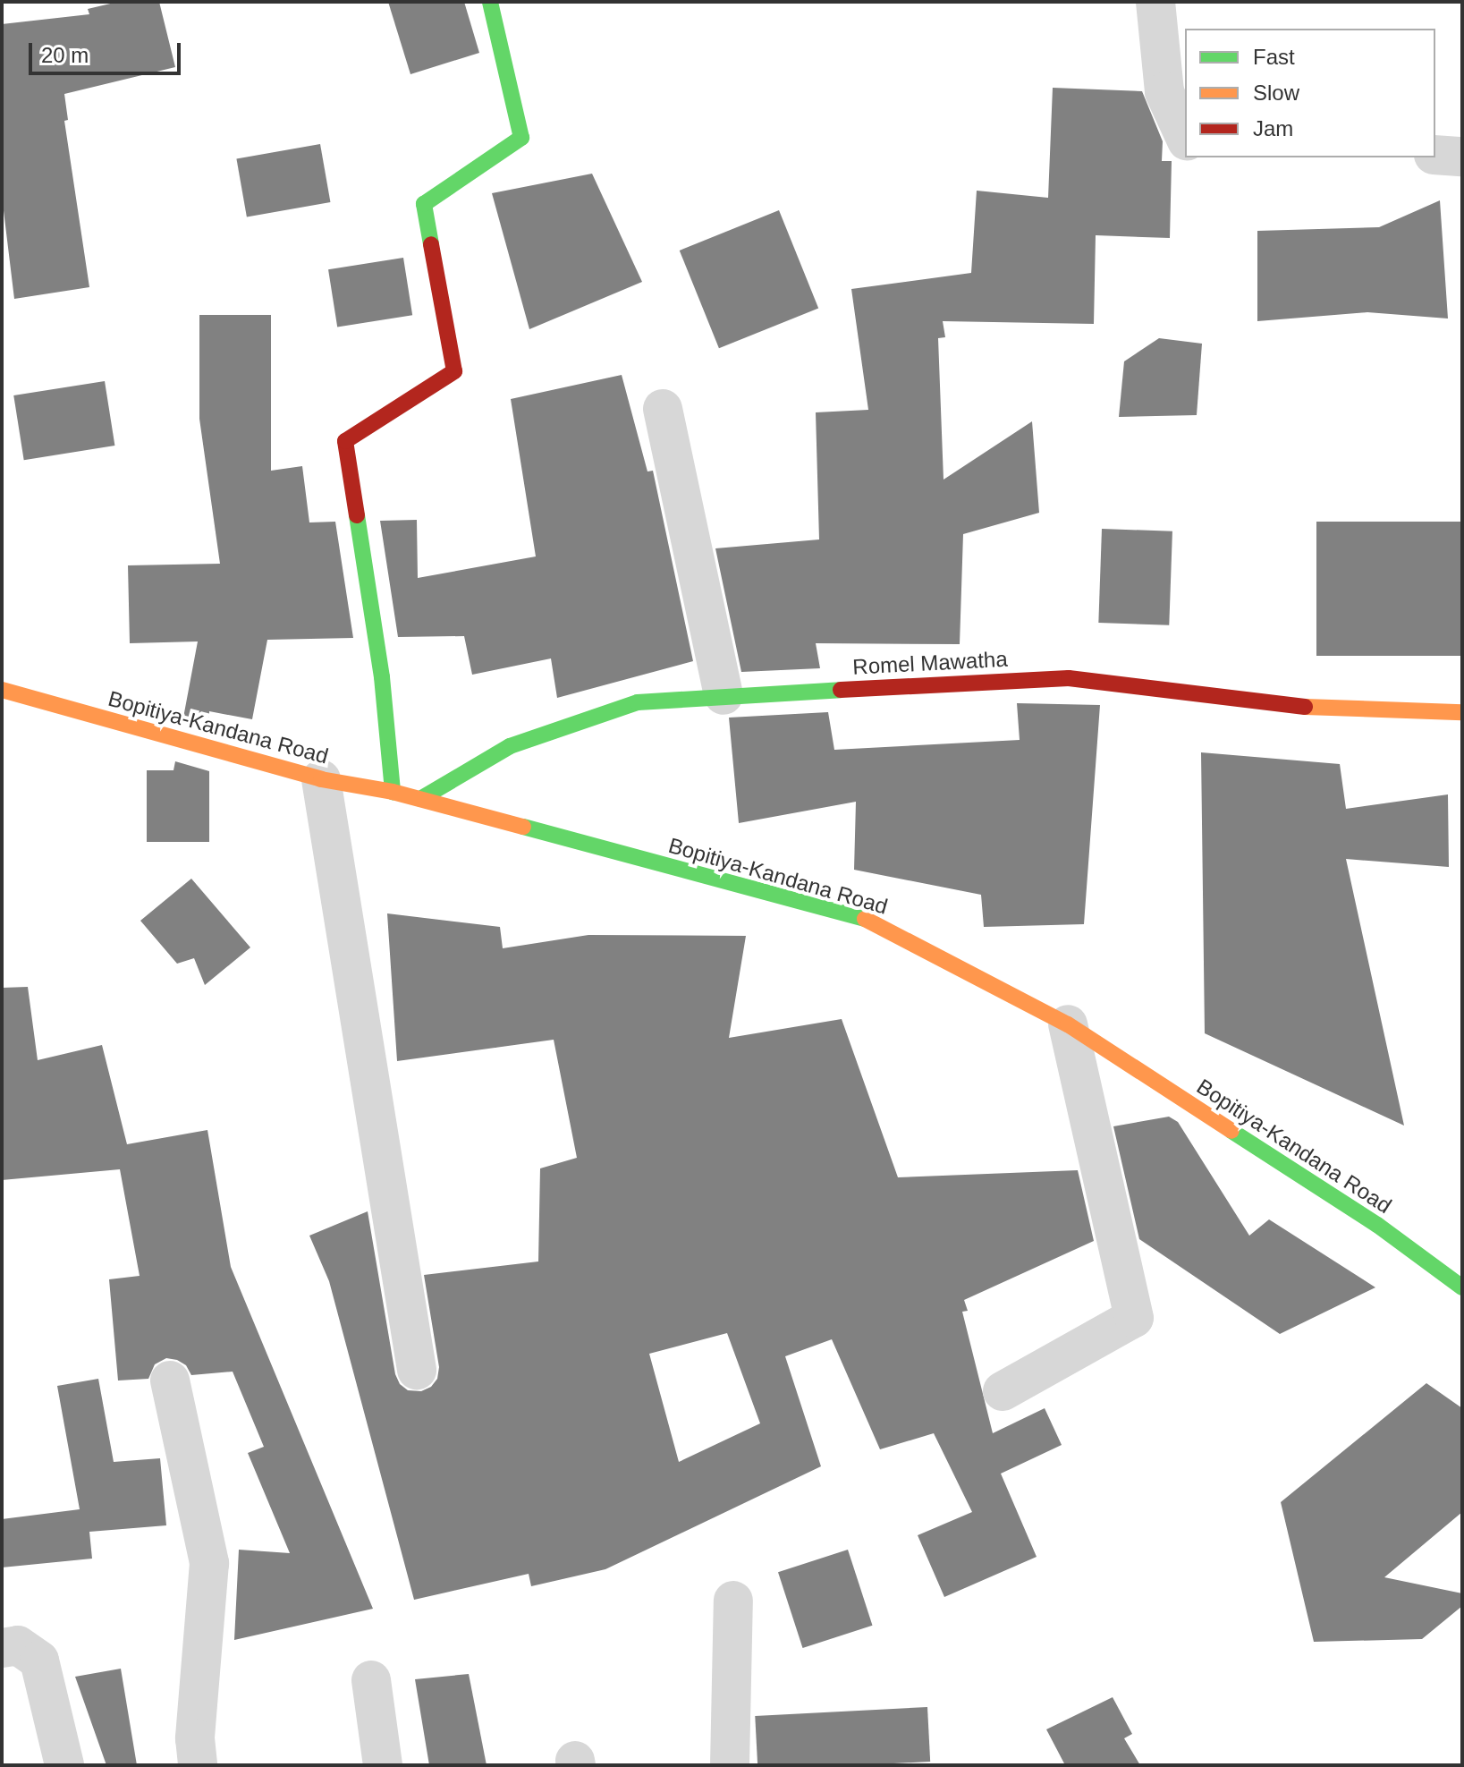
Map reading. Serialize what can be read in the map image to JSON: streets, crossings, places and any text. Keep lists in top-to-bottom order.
{
  "streets": {
    "street": ["Romel Mawatha", "Bopitiya-Kandana Road"]
  },
  "crossings": [
    ["Romel Mawatha", "Bopitiya-Kandana Road"]
  ],
  "legend": ["Fast", "Slow", "Jam"],
  "scale_bar": "20 m"
}
